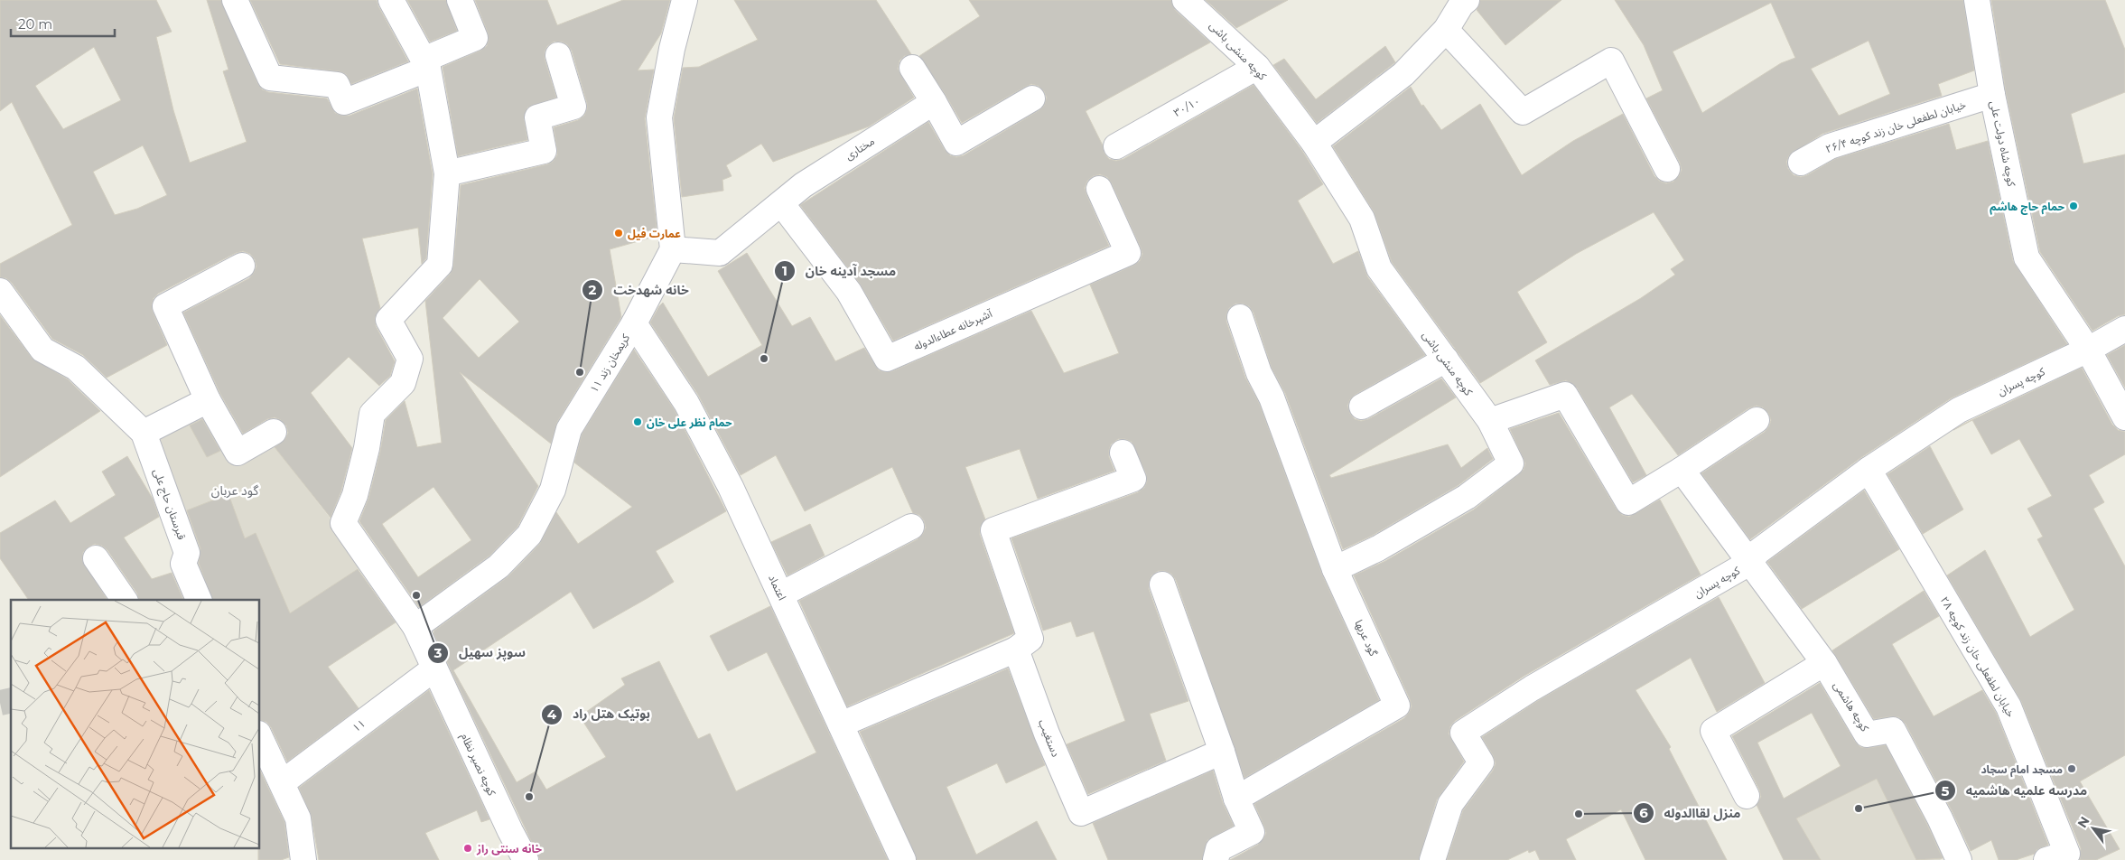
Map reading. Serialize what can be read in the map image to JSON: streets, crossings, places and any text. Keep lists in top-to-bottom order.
{
  "streets": {
    "lane": [
      "کوچه منشی باشی",
      "۳۰/۱۰",
      "خیابان لطفعلی خان زند کوچه ۲۶/۴",
      "کوچه شاه دولت علی",
      "مختاری",
      "آشپرخانه عطاءالدوله",
      "کریمخان زند ۱۱",
      "کوچه پسران",
      "قبرستان حاج علی",
      "اعتماد",
      "گود عربها",
      "خیابان لطفعلی خان زند کوچه ۲۸",
      "کوچه هاشمی",
      "۱۱",
      "دستغیب",
      "کوچه نصیر نظام"
    ]
  },
  "crossings": [
    ["کوچه منشی باشی", "۳۰/۱۰"],
    ["کوچه منشی باشی", "گود عربها"],
    ["خیابان لطفعلی خان زند کوچه ۲۶/۴", "کوچه شاه دولت علی"],
    ["کوچه شاه دولت علی", "کوچه پسران"],
    ["مختاری", "آشپرخانه عطاءالدوله"],
    ["مختاری", "کریمخان زند ۱۱"],
    ["کریمخان زند ۱۱", "اعتماد"],
    ["کوچه پسران", "خیابان لطفعلی خان زند کوچه ۲۸"],
    ["کوچه پسران", "کوچه هاشمی"],
    ["۱۱", "کوچه نصیر نظام"]
  ],
  "districts": ["گود عربان"],
  "places": [
    "حمام حاج هاشم",
    "عمارت فیل",
    "مسجد آدینه خان",
    "خانه شهدخت",
    "حمام نظر علی خان",
    "سوپز سهیل",
    "مسجد امام سجاد",
    "بوتیک هتل راد",
    "مدرسه علمیه هاشمیه",
    "منزل لقاالدوله",
    "خانه سنتی راز"
  ],
  "scale_bar": "20 m",
  "north": "top left"
}
